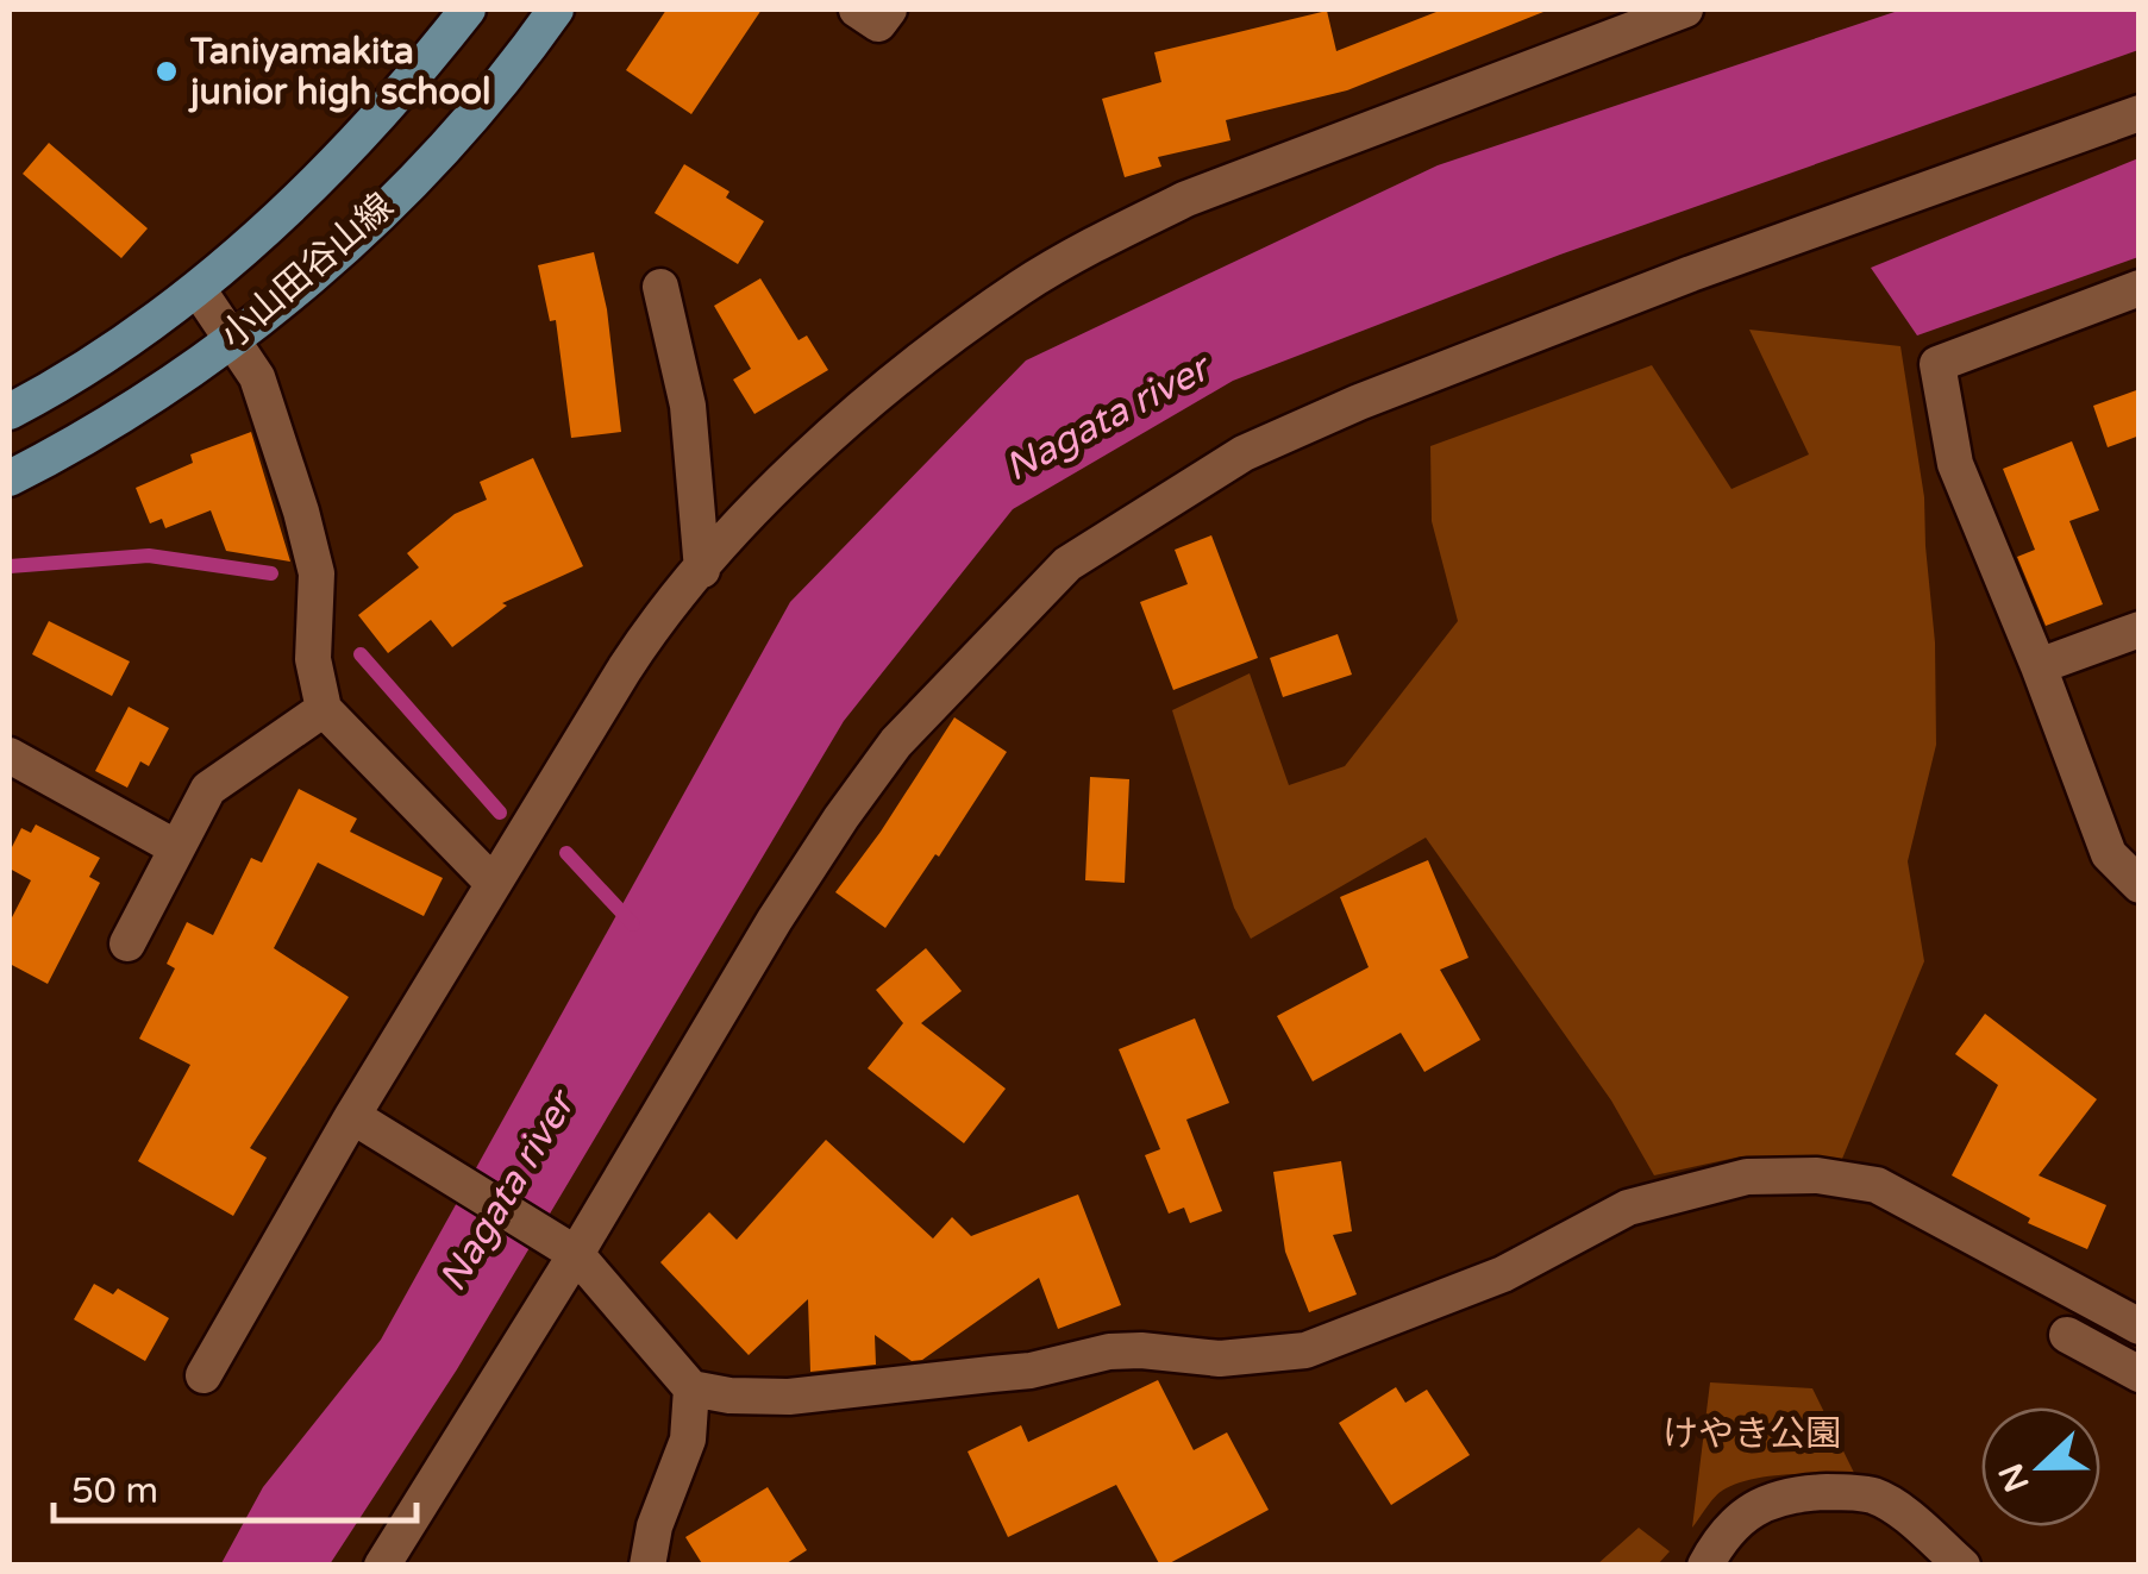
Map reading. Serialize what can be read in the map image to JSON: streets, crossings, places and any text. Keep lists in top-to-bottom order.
{
  "streets": {
    "main road": ["小山田谷山線"]
  },
  "water": ["Nagata river"],
  "parks": ["けやき公園"],
  "places": ["Taniyamakita junior high school"],
  "scale_bar": "50 m",
  "north": "left"
}
